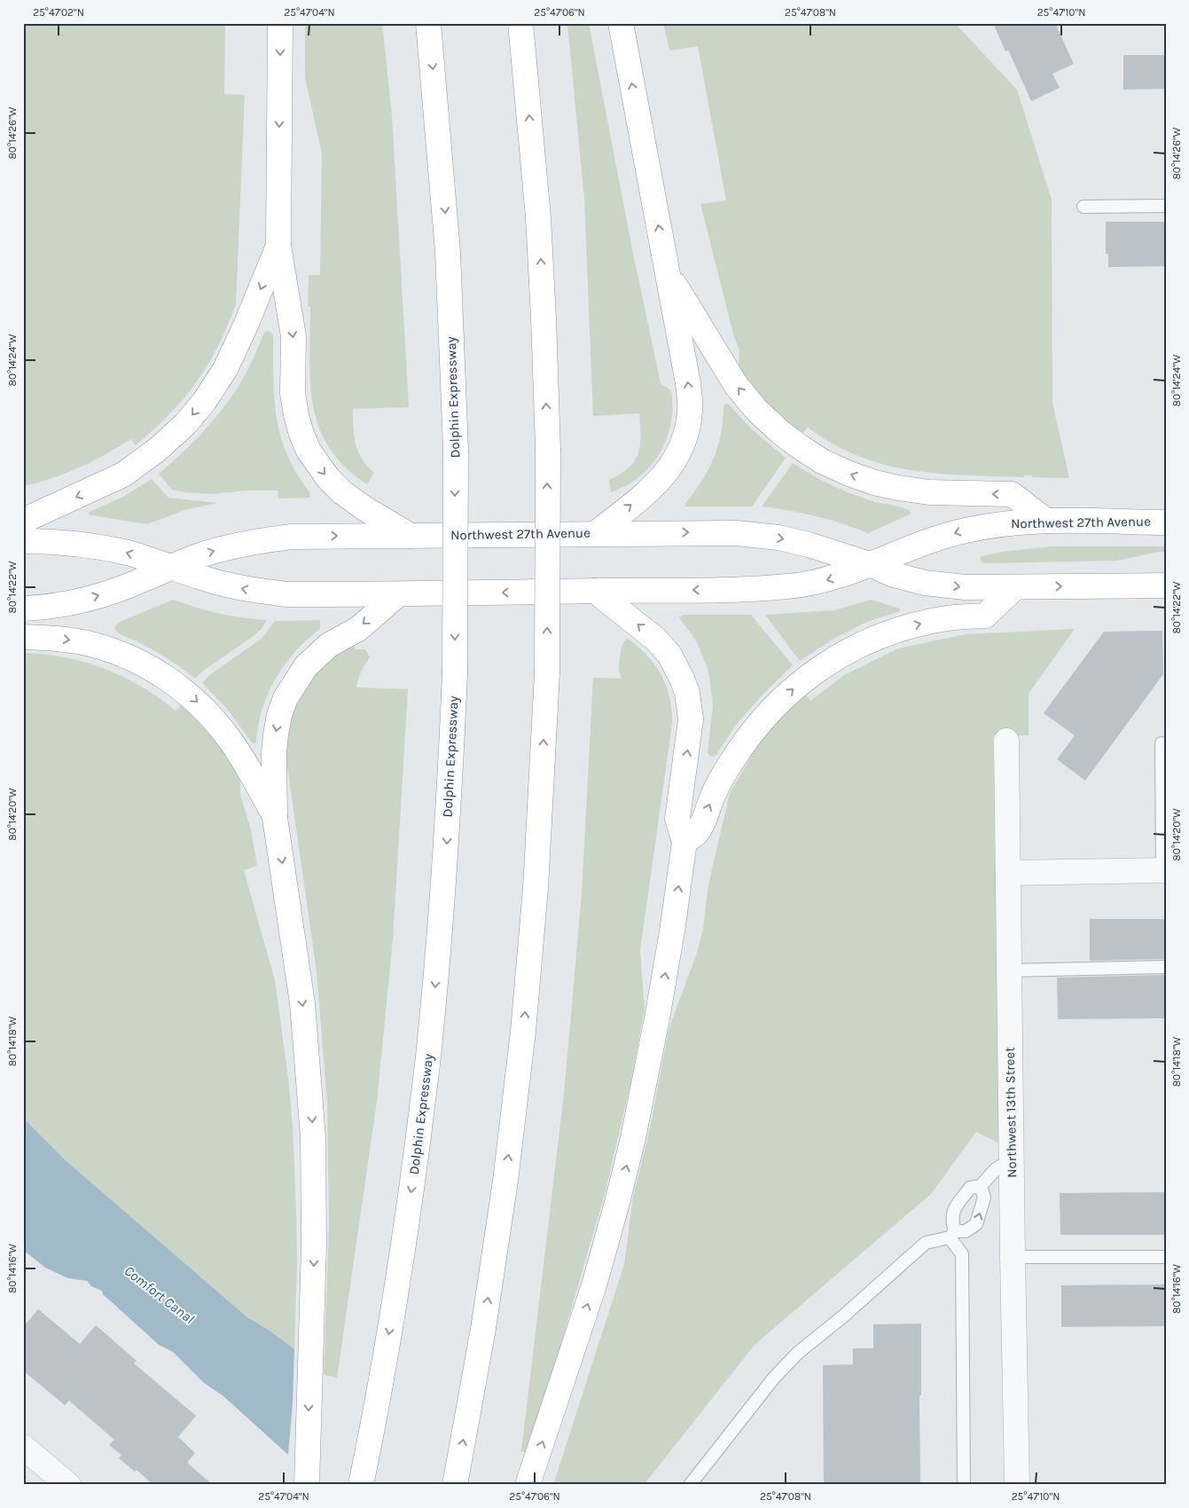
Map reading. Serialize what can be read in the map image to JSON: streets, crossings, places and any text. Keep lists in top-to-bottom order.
{
  "streets": {
    "highway": ["Dolphin Expressway", "Northwest 27th Avenue"],
    "street": ["Northwest 13th Street"]
  },
  "water": ["Comfort Canal"],
  "coordinates": [
    "25°47'02\"N",
    "25°47'04\"N",
    "25°47'06\"N",
    "25°47'08\"N",
    "25°47'10\"N",
    "80°14'26\"W",
    "80°14'24\"W",
    "80°14'22\"W",
    "80°14'20\"W",
    "80°14'18\"W",
    "80°14'16\"W"
  ]
}
